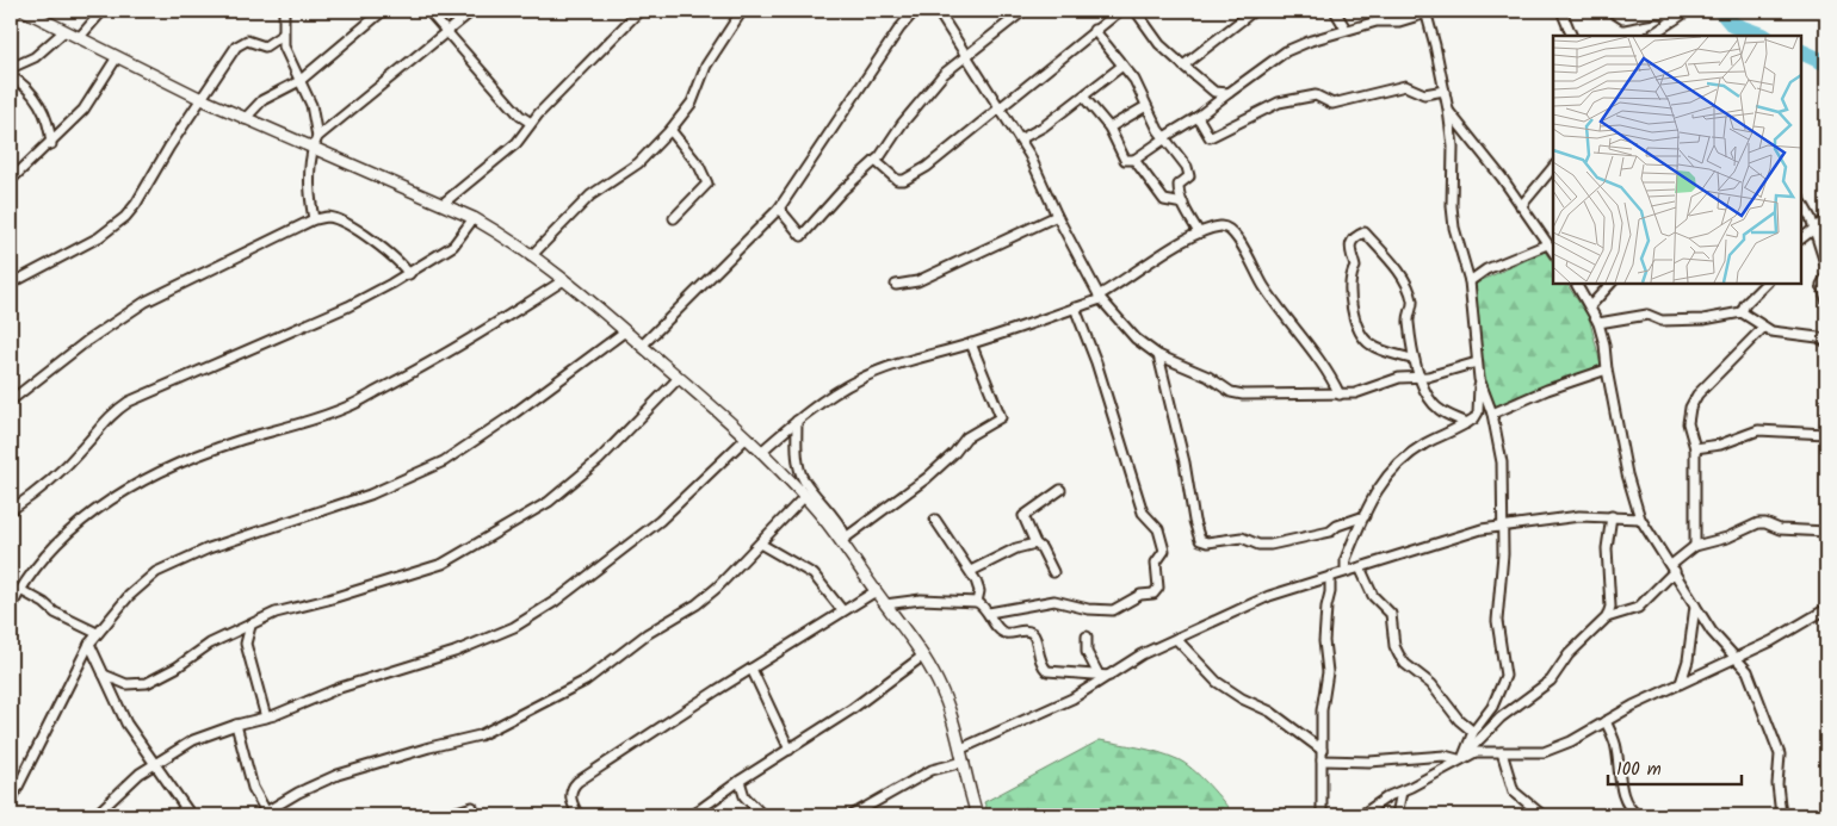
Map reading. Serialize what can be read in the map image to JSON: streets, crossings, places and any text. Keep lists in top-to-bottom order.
{
  "scale_bar": "100 m"
}
